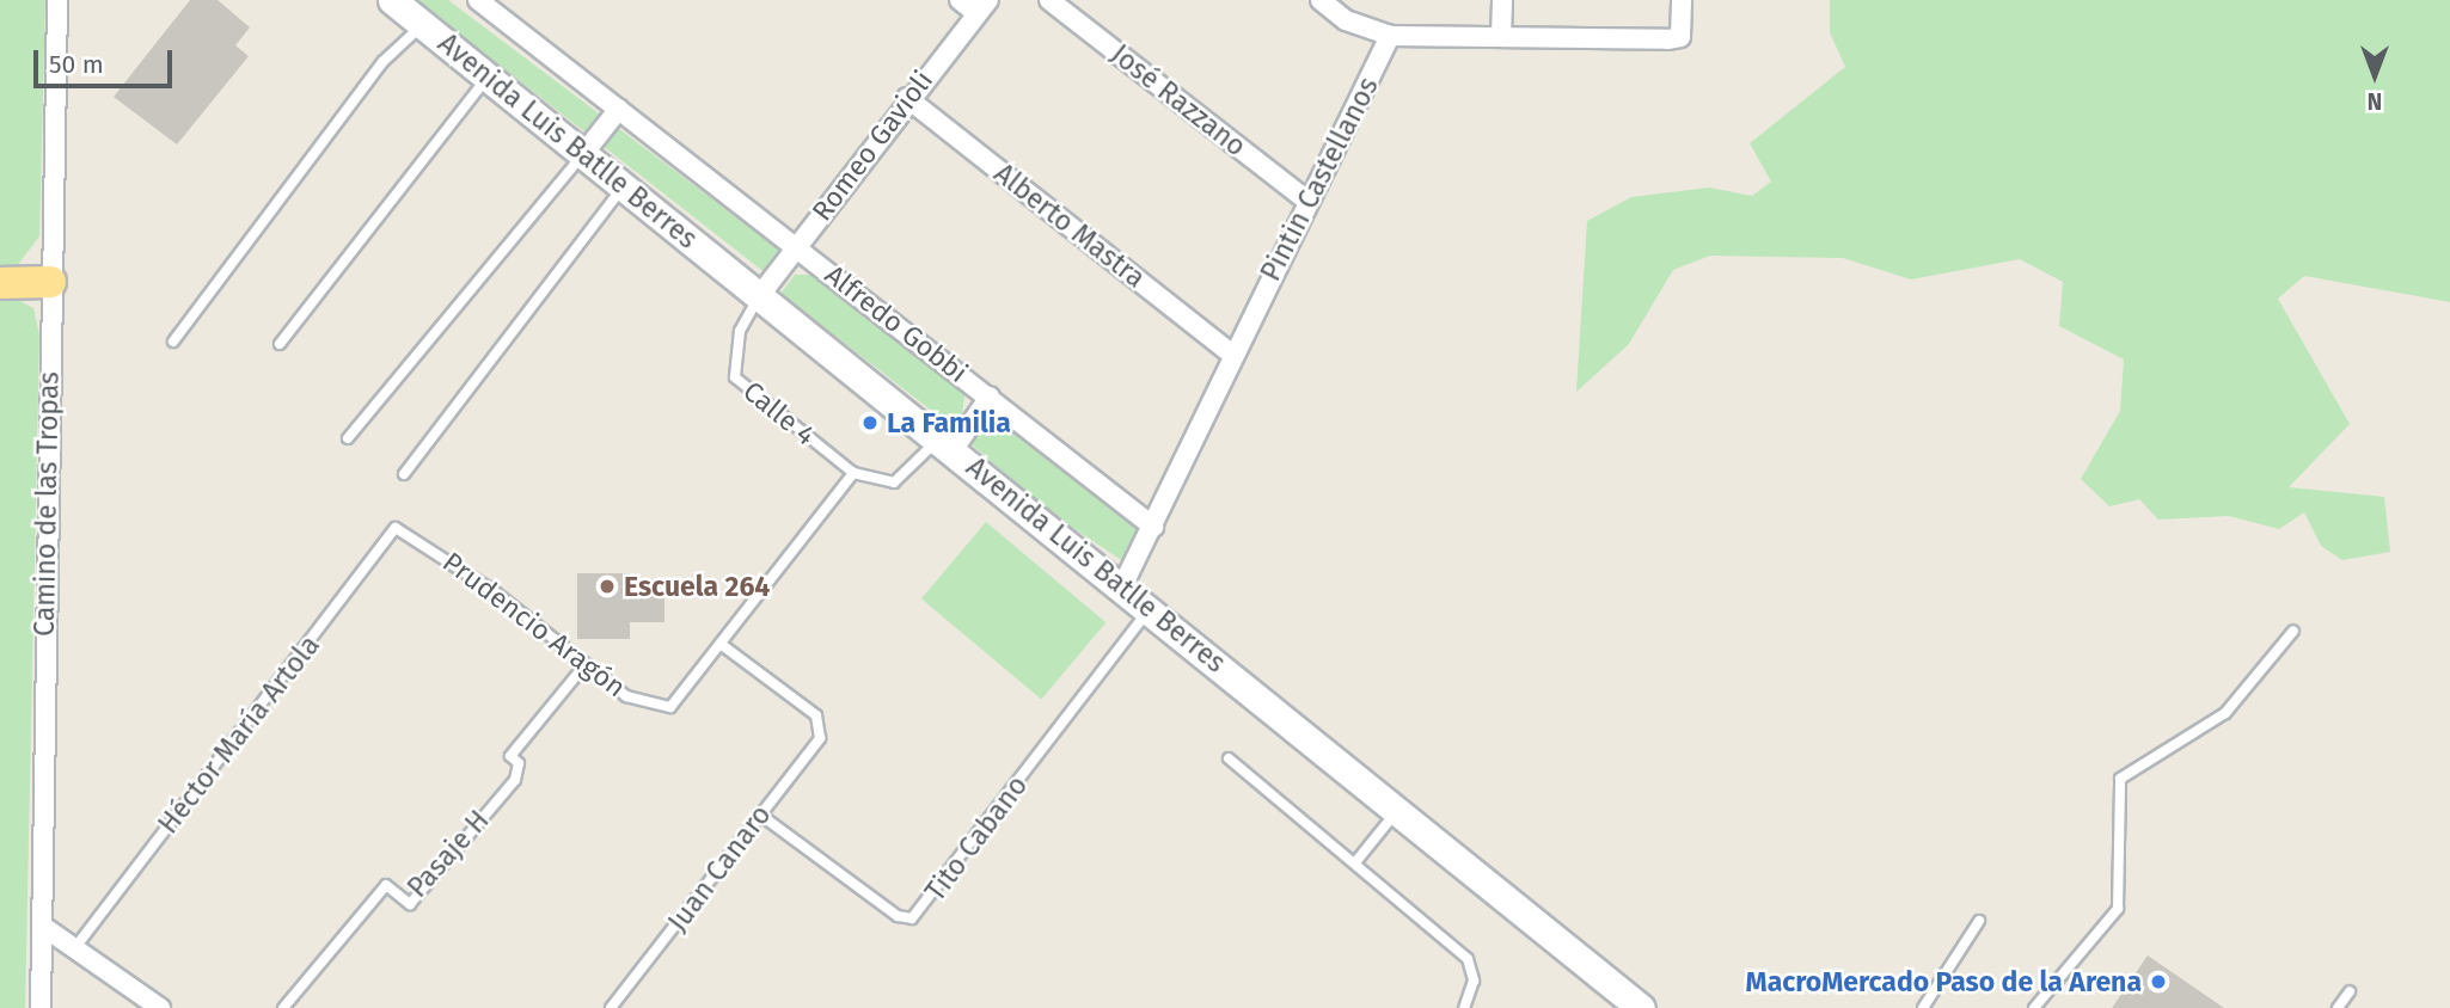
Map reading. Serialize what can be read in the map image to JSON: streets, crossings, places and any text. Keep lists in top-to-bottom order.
{
  "streets": {
    "main road": ["Avenida Luis Batlle Berres"],
    "street": [
      "José Razzano",
      "Romeo Gavioli",
      "Pintin Castellanos",
      "Alberto Mastra",
      "Alfredo Gobbi",
      "Camino de las Tropas"
    ],
    "lane": [
      "Calle 4",
      "Prudencio Aragón",
      "Héctor María Artola",
      "Tito Cabano",
      "Pasaje H",
      "Juan Canaro"
    ]
  },
  "crossings": [
    ["José Razzano", "Pintin Castellanos"],
    ["Avenida Luis Batlle Berres", "Romeo Gavioli"],
    ["Avenida Luis Batlle Berres", "Pintin Castellanos"],
    ["Avenida Luis Batlle Berres", "Calle 4"],
    ["Avenida Luis Batlle Berres", "Tito Cabano"],
    ["Romeo Gavioli", "Alberto Mastra"],
    ["Romeo Gavioli", "Alfredo Gobbi"],
    ["Romeo Gavioli", "Calle 4"],
    ["Pintin Castellanos", "Alberto Mastra"],
    ["Pintin Castellanos", "Alfredo Gobbi"],
    ["Prudencio Aragón", "Héctor María Artola"],
    ["Prudencio Aragón", "Pasaje H"],
    ["Prudencio Aragón", "Juan Canaro"],
    ["Tito Cabano", "Juan Canaro"]
  ],
  "places": ["La Familia", "Escuela 264", "MacroMercado Paso de la Arena"],
  "scale_bar": "50 m",
  "north": "bottom"
}
